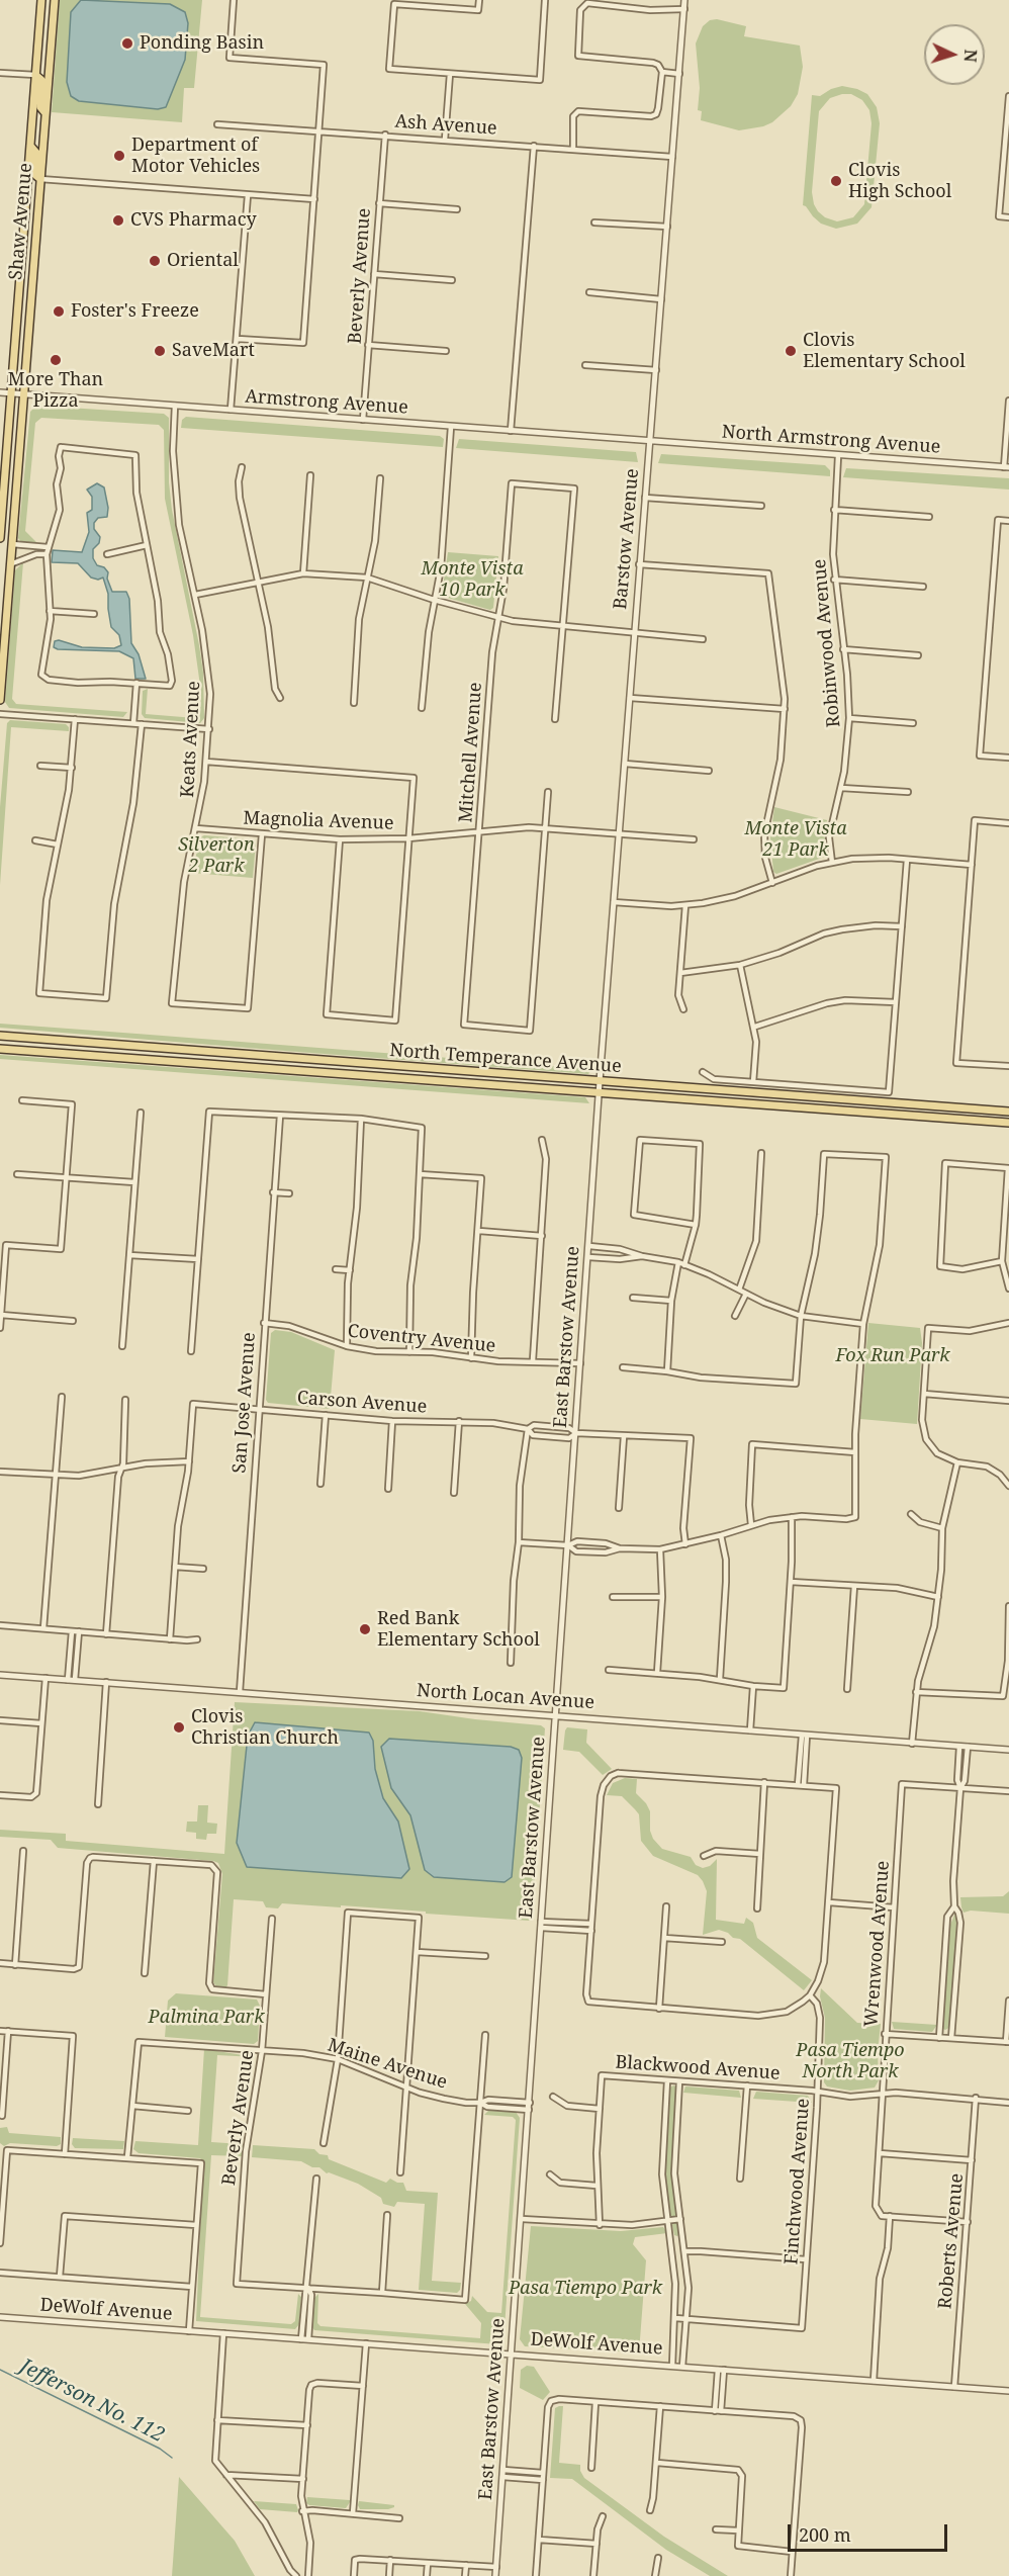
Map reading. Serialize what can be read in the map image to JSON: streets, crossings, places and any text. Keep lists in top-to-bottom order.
{
  "streets": {
    "main road": ["Shaw Avenue", "North Temperance Avenue"],
    "street": [
      "Ash Avenue",
      "Beverly Avenue",
      "Armstrong Avenue",
      "North Armstrong Avenue",
      "Barstow Avenue",
      "Robinwood Avenue",
      "Keats Avenue",
      "Mitchell Avenue",
      "Magnolia Avenue",
      "East Barstow Avenue",
      "Coventry Avenue",
      "San Jose Avenue",
      "Carson Avenue",
      "North Locan Avenue",
      "Wrenwood Avenue",
      "Maine Avenue",
      "Blackwood Avenue",
      "Finchwood Avenue",
      "Roberts Avenue",
      "DeWolf Avenue"
    ]
  },
  "crossings": [
    ["Ash Avenue", "Beverly Avenue"],
    ["Ash Avenue", "Barstow Avenue"],
    ["Shaw Avenue", "Armstrong Avenue"],
    ["Beverly Avenue", "Armstrong Avenue"],
    ["Beverly Avenue", "Maine Avenue"],
    ["Armstrong Avenue", "North Armstrong Avenue"],
    ["Armstrong Avenue", "Barstow Avenue"],
    ["Armstrong Avenue", "Keats Avenue"],
    ["North Armstrong Avenue", "Barstow Avenue"],
    ["North Armstrong Avenue", "Robinwood Avenue"],
    ["Barstow Avenue", "Magnolia Avenue"],
    ["Barstow Avenue", "North Temperance Avenue"],
    ["Barstow Avenue", "East Barstow Avenue"],
    ["Keats Avenue", "Magnolia Avenue"],
    ["Mitchell Avenue", "Magnolia Avenue"],
    ["North Temperance Avenue", "East Barstow Avenue"],
    ["East Barstow Avenue", "Coventry Avenue"],
    ["East Barstow Avenue", "Carson Avenue"],
    ["East Barstow Avenue", "North Locan Avenue"],
    ["East Barstow Avenue", "Maine Avenue"],
    ["East Barstow Avenue", "DeWolf Avenue"],
    ["Coventry Avenue", "San Jose Avenue"],
    ["San Jose Avenue", "Carson Avenue"],
    ["San Jose Avenue", "North Locan Avenue"],
    ["Wrenwood Avenue", "Blackwood Avenue"],
    ["Blackwood Avenue", "Finchwood Avenue"],
    ["Blackwood Avenue", "Roberts Avenue"],
    ["Roberts Avenue", "DeWolf Avenue"]
  ],
  "water": ["Jefferson No. 112"],
  "parks": [
    "Monte Vista 10 Park",
    "Monte Vista 21 Park",
    "Silverton 2 Park",
    "Fox Run Park",
    "Palmina Park",
    "Pasa Tiempo North Park",
    "Pasa Tiempo Park"
  ],
  "places": [
    "Ponding Basin",
    "Department of Motor Vehicles",
    "Clovis High School",
    "CVS Pharmacy",
    "Oriental",
    "Foster's Freeze",
    "SaveMart",
    "Clovis Elementary School",
    "More Than Pizza",
    "Red Bank Elementary School",
    "Clovis Christian Church"
  ],
  "scale_bar": "200 m",
  "north": "right"
}
